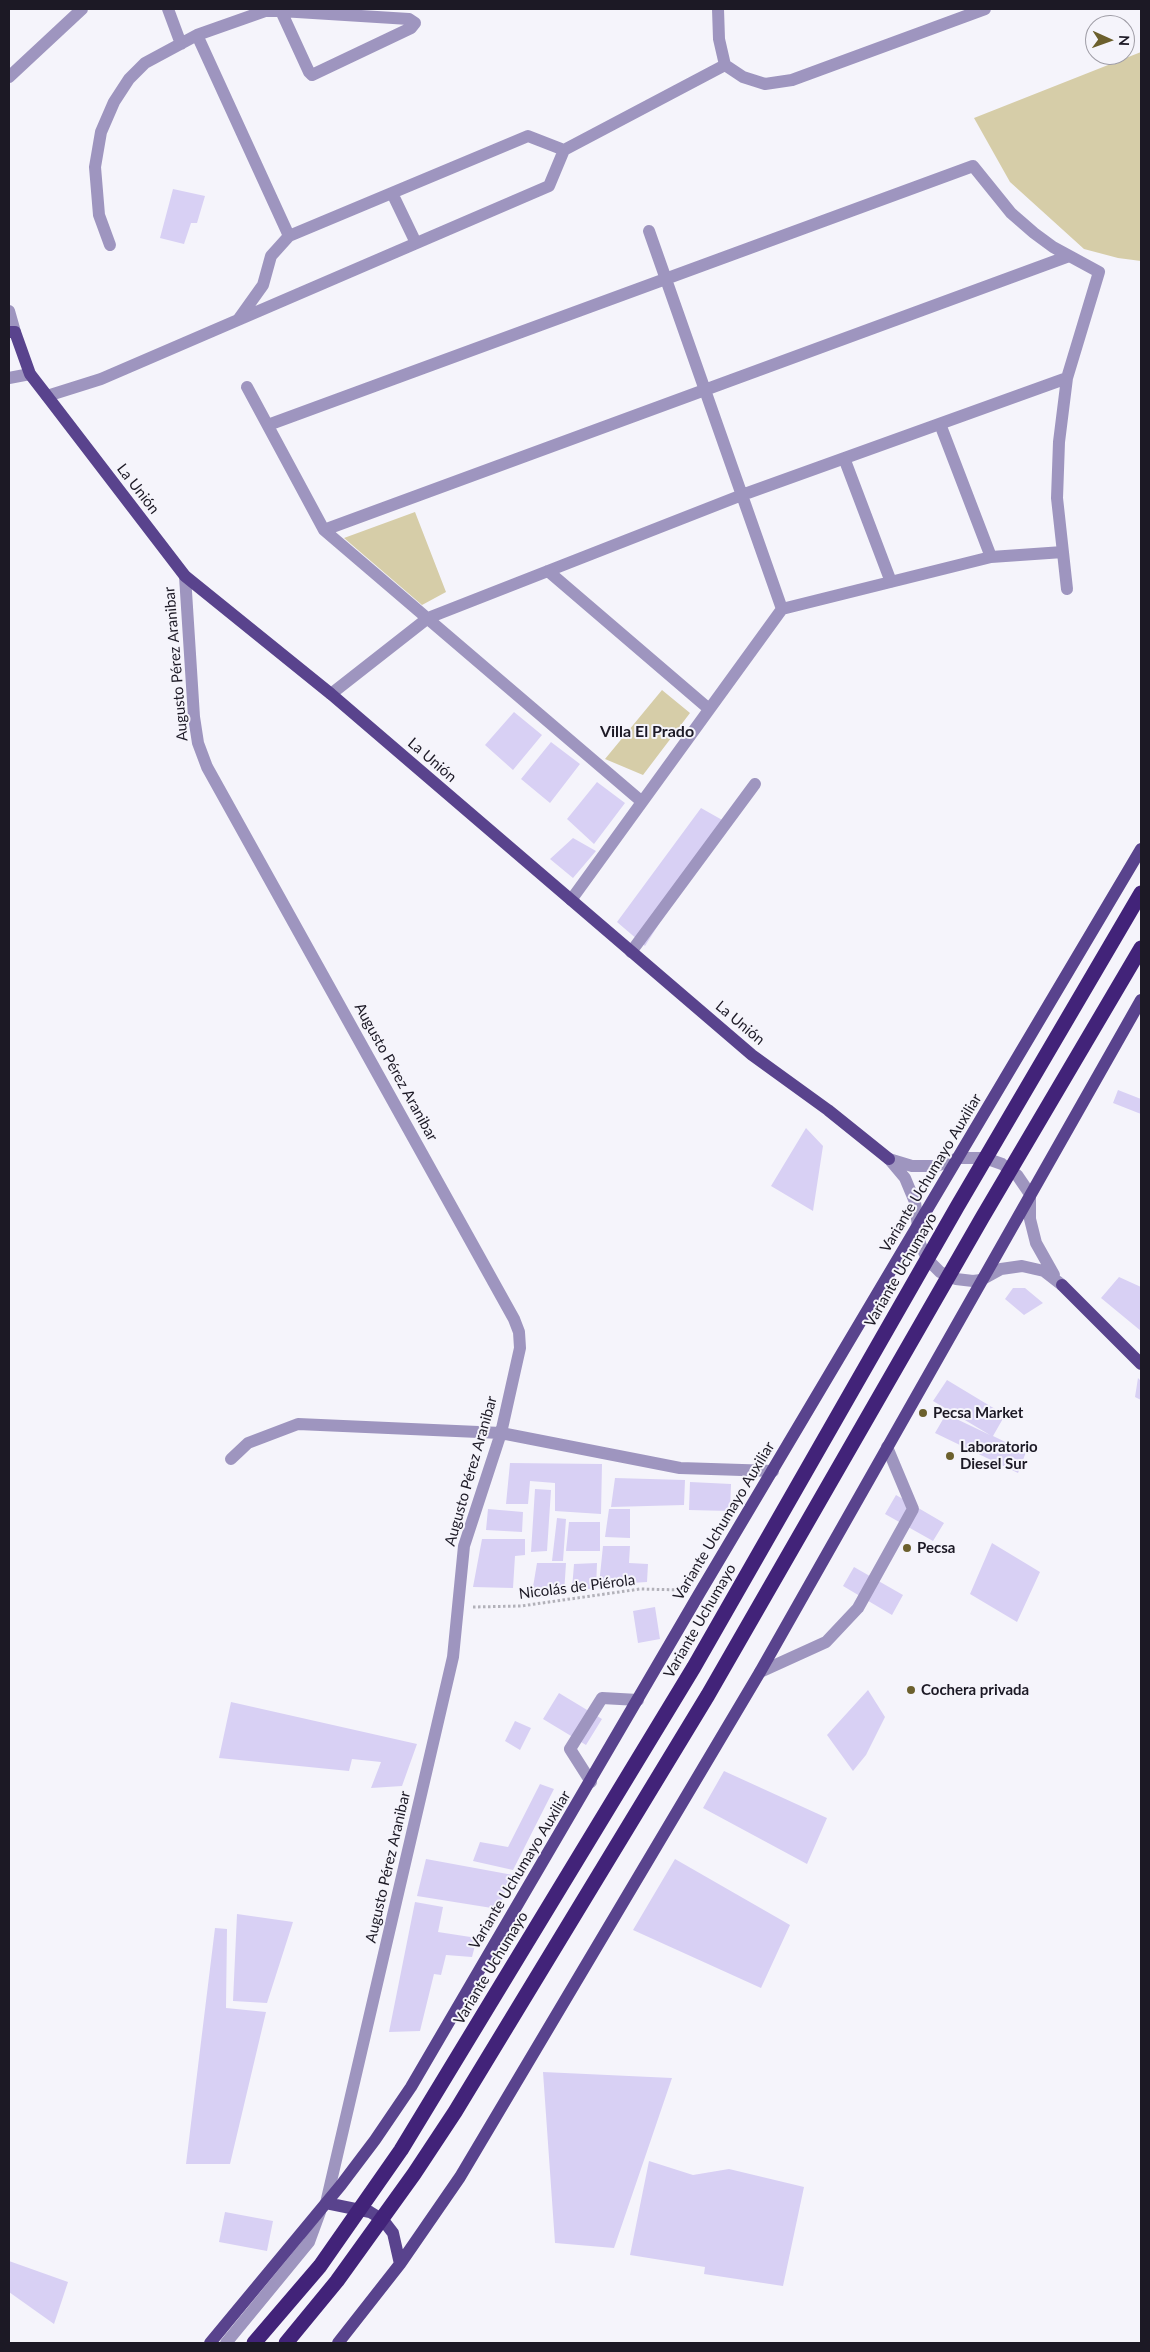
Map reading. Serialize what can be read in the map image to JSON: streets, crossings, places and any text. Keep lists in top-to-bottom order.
{
  "streets": {
    "highway": ["Variante Uchumayo"],
    "main road": ["La Unión", "Variante Uchumayo Auxiliar"],
    "street": ["Augusto Pérez Aranibar"],
    "path": ["Nicolás de Piérola"]
  },
  "crossings": [
    ["La Unión", "Augusto Pérez Aranibar"],
    ["La Unión", "Variante Uchumayo Auxiliar"],
    ["Augusto Pérez Aranibar", "Variante Uchumayo Auxiliar"],
    ["Augusto Pérez Aranibar", "Nicolás de Piérola"],
    ["Variante Uchumayo Auxiliar", "Nicolás de Piérola"]
  ],
  "districts": ["Villa El Prado"],
  "places": [
    "Pecsa Market",
    "Laboratorio Diesel Sur",
    "Pecsa",
    "Cochera privada"
  ],
  "north": "right"
}
